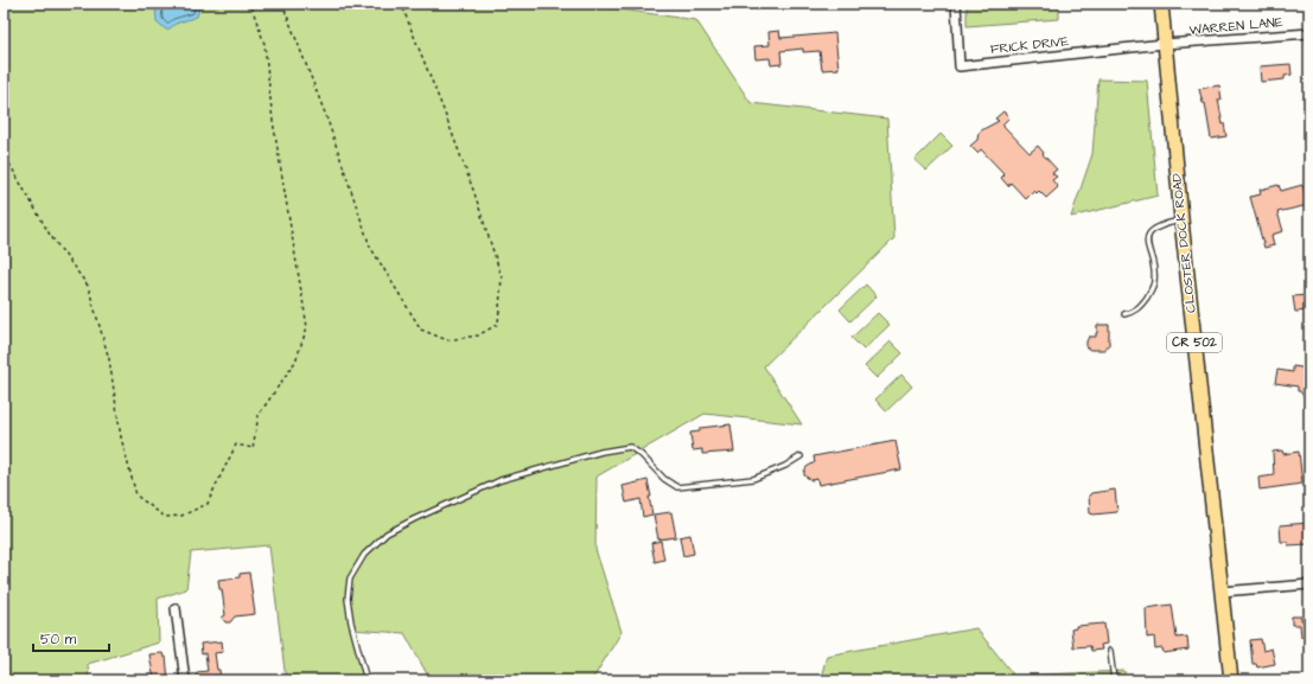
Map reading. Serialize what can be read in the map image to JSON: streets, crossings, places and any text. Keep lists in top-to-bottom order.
{
  "streets": {
    "main road": ["CLOSTER DOCK ROAD", "CR 502"],
    "street": ["WARREN LANE", "FRICK DRIVE"]
  },
  "crossings": [
    ["WARREN LANE", "FRICK DRIVE"],
    ["WARREN LANE", "CLOSTER DOCK ROAD"],
    ["FRICK DRIVE", "CLOSTER DOCK ROAD"]
  ],
  "scale_bar": "50 m"
}
